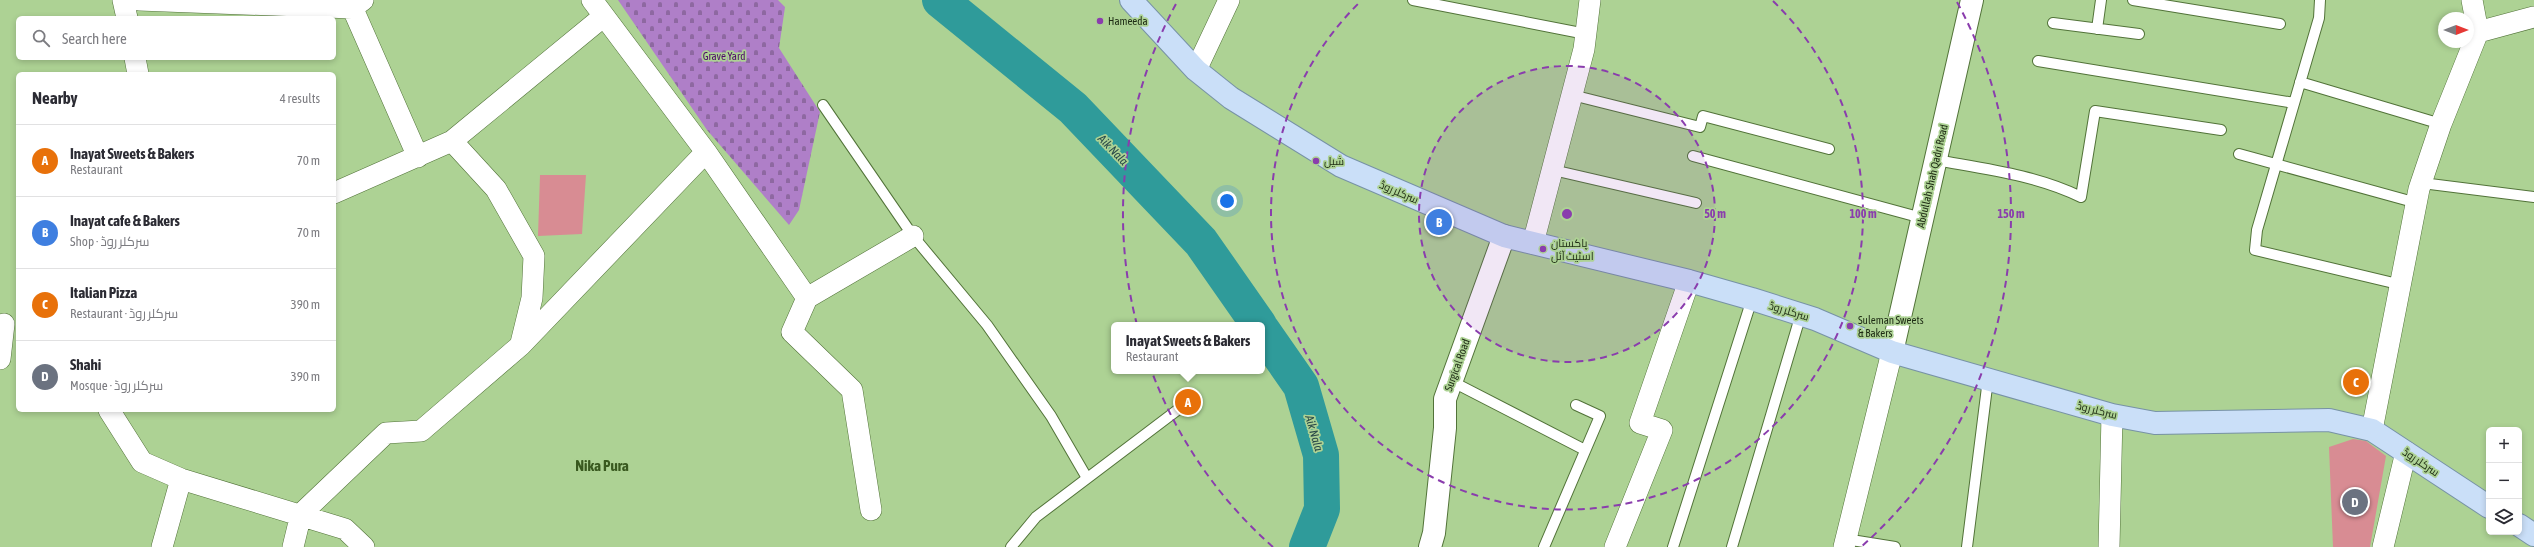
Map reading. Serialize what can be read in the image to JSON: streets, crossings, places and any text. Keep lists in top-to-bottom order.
{
  "streets": {
    "main road": ["سرکلر روڈ"],
    "street": ["Abdullah Shah Qadri Road", "Surgical Road"]
  },
  "crossings": [
    ["Abdullah Shah Qadri Road", "سرکلر روڈ"],
    ["سرکلر روڈ", "Surgical Road"]
  ],
  "districts": ["Nika Pura"],
  "water": ["Aik Nala"],
  "parks": ["Grave Yard"],
  "places": [
    "Hameeda",
    "شیل",
    "پاکستان اسٹیٹ آئل",
    "Suleman Sweets & Bakers"
  ],
  "north": "right",
  "page": {
    "search": "Search here",
    "heading": ["Nearby", "4 results"],
    "list": [
      {
        "mark": "A",
        "name": "Inayat Sweets & Bakers",
        "note": "Restaurant",
        "value": "70 m"
      },
      {
        "mark": "B",
        "name": "Inayat cafe & Bakers",
        "note": "Shop · سرکلر روڈ",
        "value": "70 m"
      },
      {
        "mark": "C",
        "name": "Italian Pizza",
        "note": "Restaurant · سرکلر روڈ",
        "value": "390 m"
      },
      {
        "mark": "D",
        "name": "Shahi",
        "note": "Mosque · سرکلر روڈ",
        "value": "390 m"
      }
    ],
    "pins": [
      "B",
      "C",
      "A",
      "D"
    ],
    "popup": ["Inayat Sweets & Bakers", "Restaurant"],
    "map_buttons": ["+", "−"]
  },
  "rings": ["50 m", "100 m", "150 m"]
}
